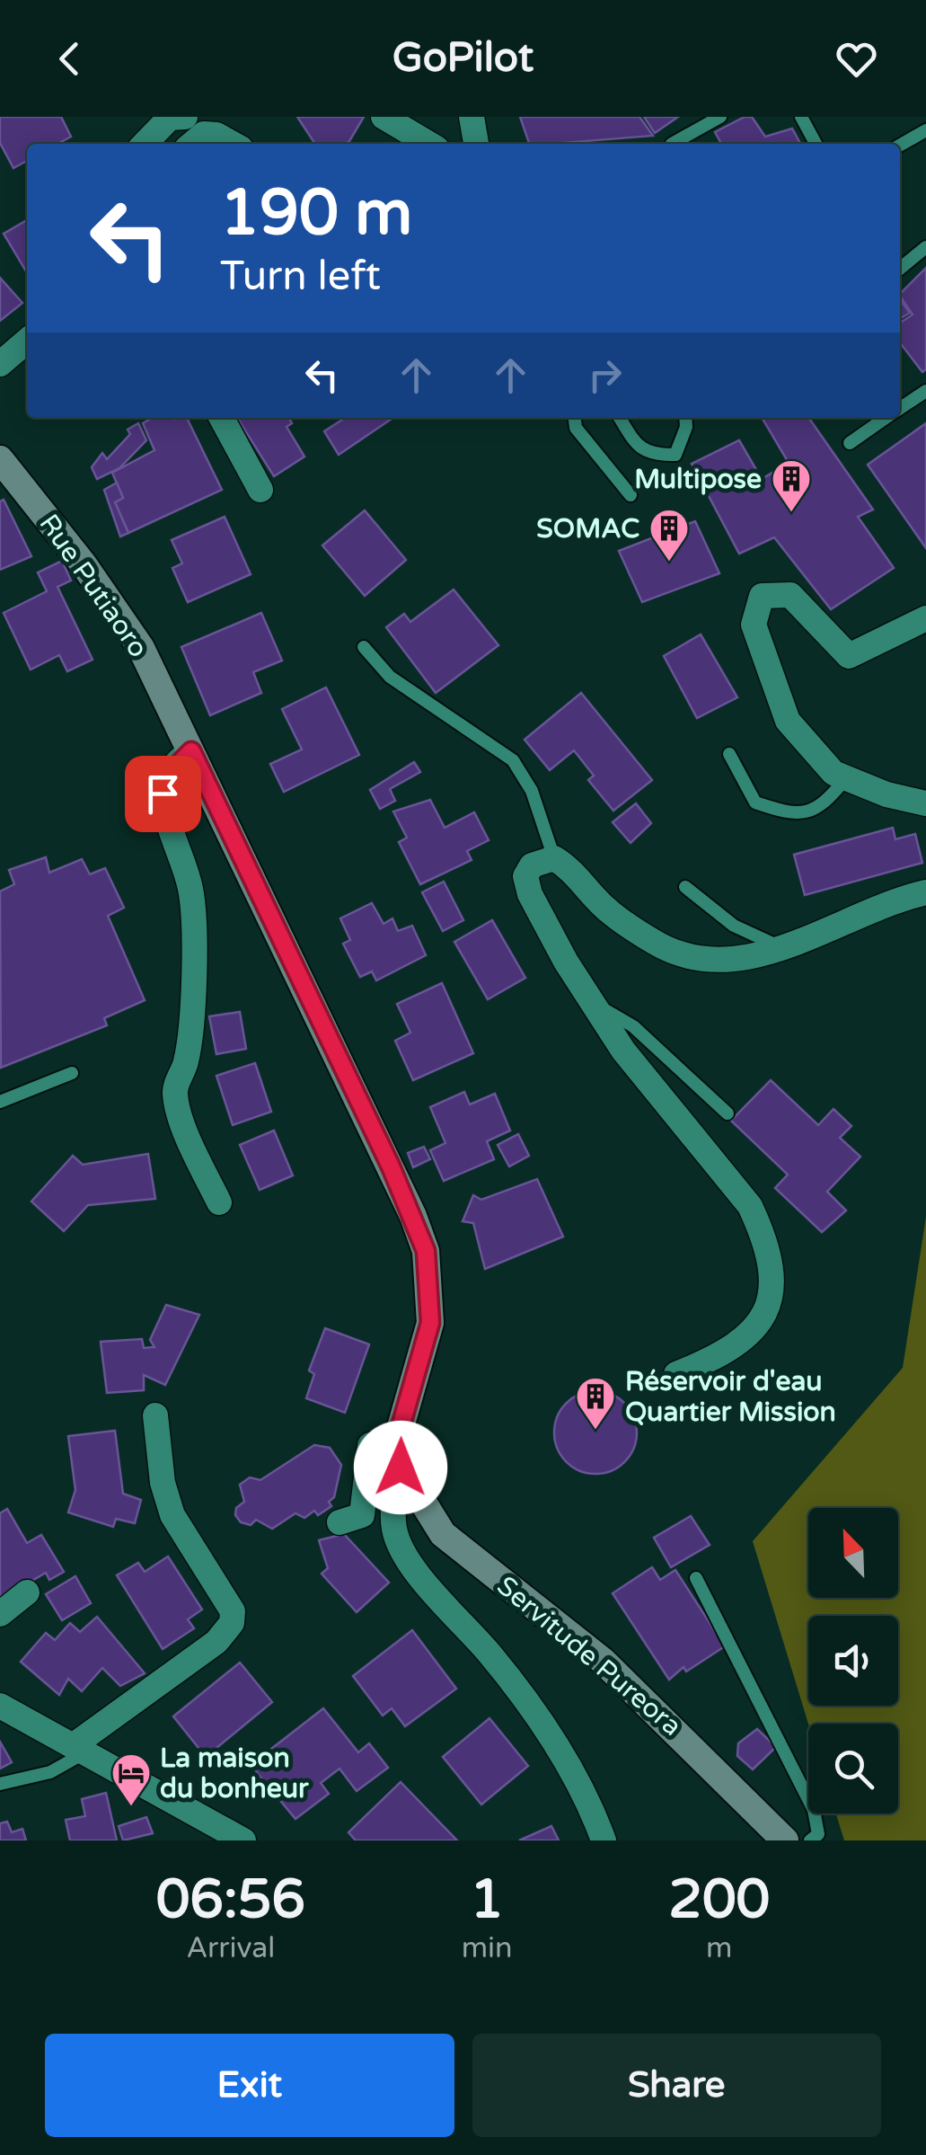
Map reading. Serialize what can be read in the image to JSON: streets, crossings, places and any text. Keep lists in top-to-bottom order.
{
  "streets": {
    "main road": ["Rue Putiaoro", "Servitude Pureora"]
  },
  "crossings": [
    ["Rue Putiaoro", "Servitude Pureora"]
  ],
  "places": {
    "building": ["Multipose", "SOMAC", "Réservoir d'eau Quartier Mission"],
    "hotel": ["La maison du bonheur"]
  },
  "north": "top left",
  "page": {
    "header": "GoPilot",
    "turn": ["190 m", "Turn left"],
    "eta": [
      "06:56",
      "Arrival",
      "1",
      "min",
      "200",
      "m"
    ],
    "buttons": ["Exit", "Share"]
  }
}
